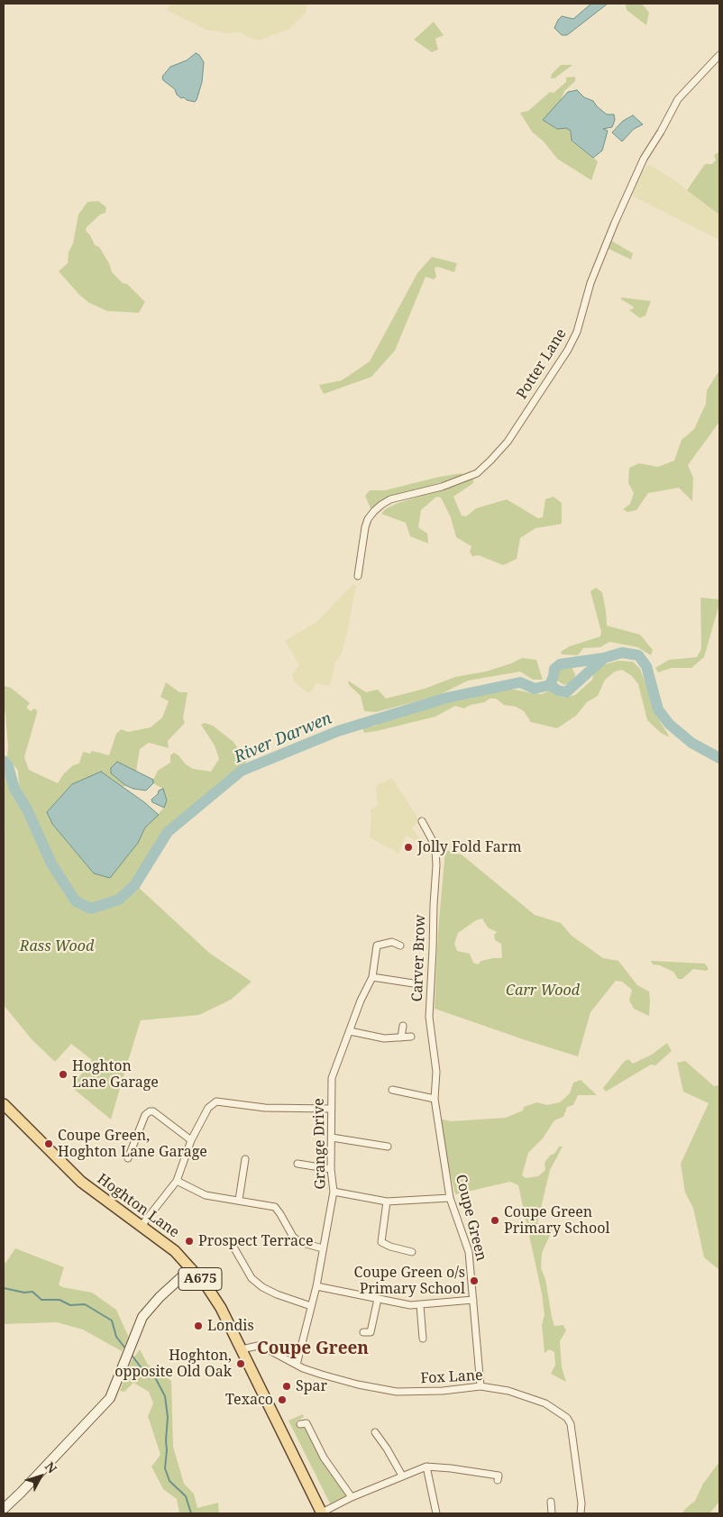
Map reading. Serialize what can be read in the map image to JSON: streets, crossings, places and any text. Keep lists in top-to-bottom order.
{
  "streets": {
    "main road": ["Hoghton Lane", "A675"],
    "street": [
      "Potter Lane",
      "Carver Brow",
      "Grange Drive",
      "Coupe Green",
      "Fox Lane"
    ]
  },
  "crossings": [
    ["Carver Brow", "Coupe Green"],
    ["Grange Drive", "Fox Lane"],
    ["Hoghton Lane", "Fox Lane"],
    ["Coupe Green", "Fox Lane"]
  ],
  "districts": ["Coupe Green"],
  "water": ["River Darwen"],
  "parks": ["Rass Wood", "Carr Wood"],
  "places": [
    "Jolly Fold Farm",
    "Hoghton Lane Garage",
    "Coupe Green, Hoghton Lane Garage",
    "Coupe Green Primary School",
    "Prospect Terrace",
    "Coupe Green o/s Primary School",
    "Londis",
    "Hoghton, opposite Old Oak",
    "Spar",
    "Texaco"
  ],
  "north": "top right"
}
